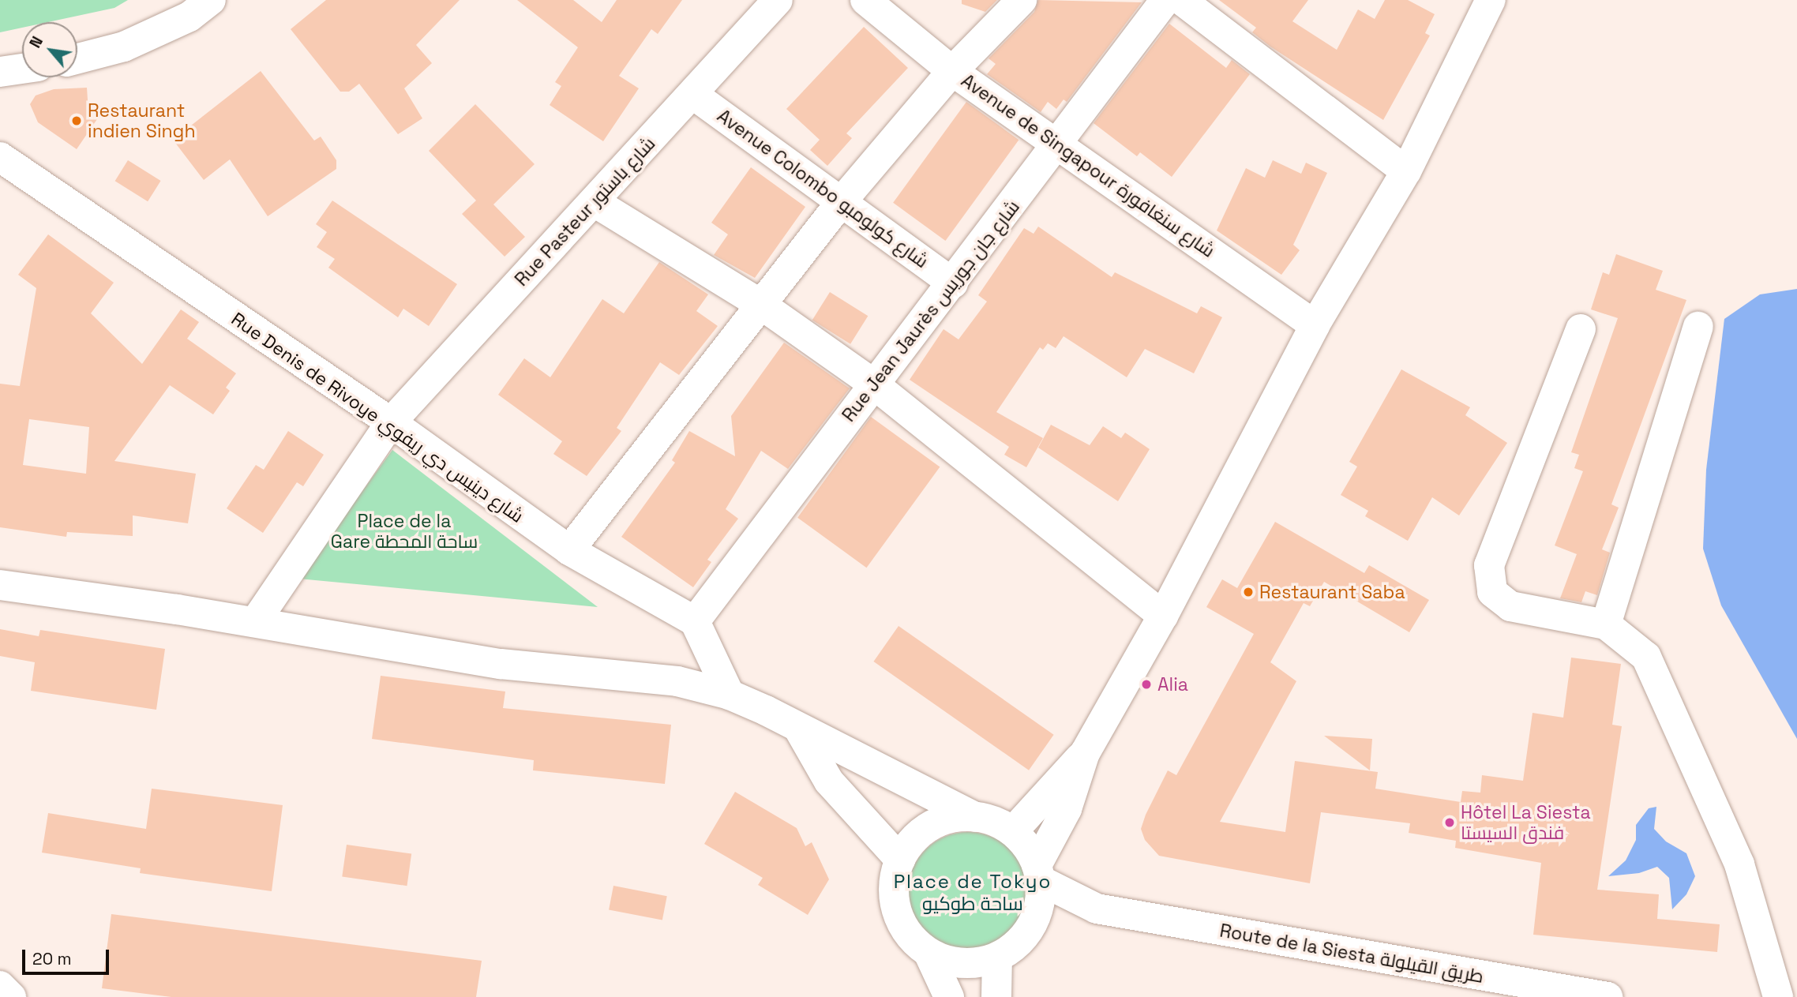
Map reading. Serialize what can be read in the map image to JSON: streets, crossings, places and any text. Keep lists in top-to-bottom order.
{
  "streets": {
    "street": [
      "Avenue de Singapour شارع سنغافورة",
      "Avenue Colombo شارع كولومبو",
      "Rue Pasteur شارع باستور",
      "Rue Jean Jaurès شارع جان جوريس",
      "Rue Denis de Rivoye شارع دينيس دي ريفوي",
      "Route de la Siesta طريق القيلولة"
    ]
  },
  "crossings": [
    ["Avenue de Singapour شارع سنغافورة", "Rue Jean Jaurès شارع جان جوريس"],
    ["Avenue Colombo شارع كولومبو", "Rue Pasteur شارع باستور"],
    ["Avenue Colombo شارع كولومبو", "Rue Jean Jaurès شارع جان جوريس"],
    ["Rue Pasteur شارع باستور", "Rue Denis de Rivoye شارع دينيس دي ريفوي"],
    ["Rue Jean Jaurès شارع جان جوريس", "Rue Denis de Rivoye شارع دينيس دي ريفوي"]
  ],
  "districts": ["Place de Tokyo ساحة طوكيو"],
  "parks": ["Place de la Gare ساحة المحطة"],
  "places": [
    "Restaurant indien Singh",
    "Restaurant Saba",
    "Alia",
    "Hôtel La Siesta فندق السيستا"
  ],
  "scale_bar": "20 m",
  "north": "top left"
}
